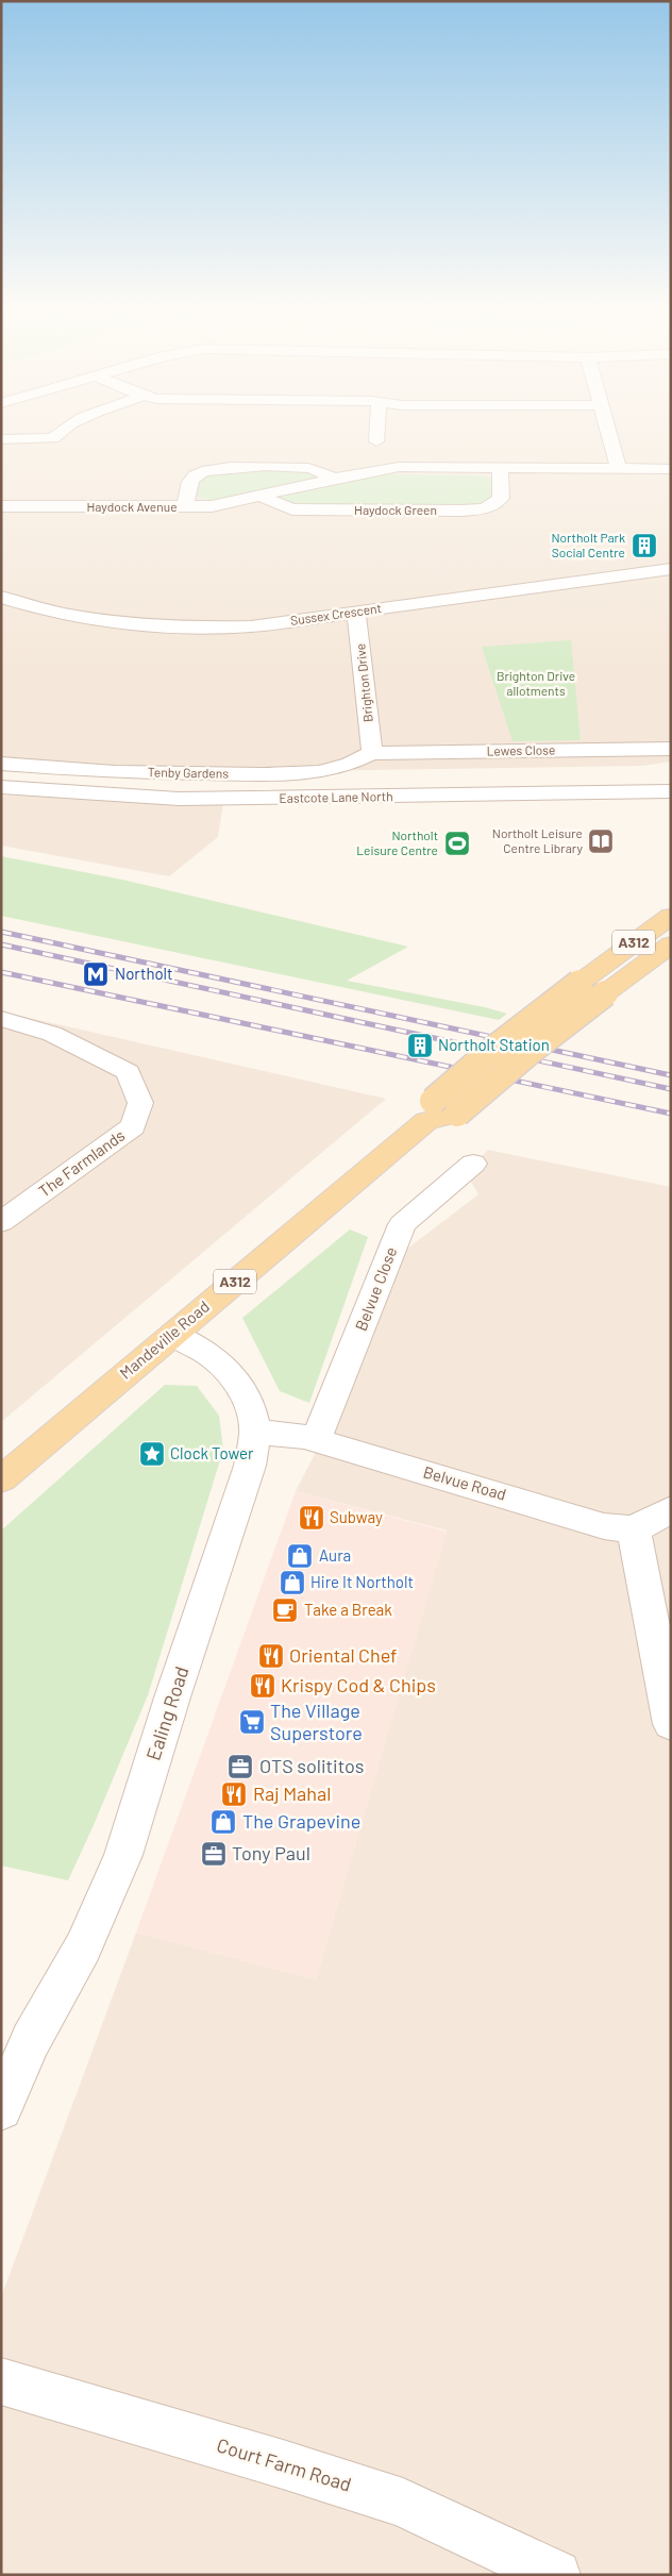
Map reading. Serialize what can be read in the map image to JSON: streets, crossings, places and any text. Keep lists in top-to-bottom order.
{
  "streets": {
    "main road": ["A312", "Mandeville Road"],
    "street": [
      "Haydock Avenue",
      "Haydock Green",
      "Sussex Crescent",
      "Brighton Drive",
      "Lewes Close",
      "Tenby Gardens",
      "Eastcote Lane North",
      "The Farmlands",
      "Belvue Close",
      "Belvue Road",
      "Ealing Road",
      "Court Farm Road"
    ]
  },
  "crossings": [
    ["Haydock Avenue", "Haydock Green"],
    ["Sussex Crescent", "Brighton Drive"],
    ["Brighton Drive", "Lewes Close"],
    ["Brighton Drive", "Tenby Gardens"],
    ["Lewes Close", "Tenby Gardens"],
    ["Belvue Close", "Belvue Road"],
    ["Mandeville Road", "Ealing Road"],
    ["Belvue Road", "Ealing Road"]
  ],
  "parks": ["Brighton Drive allotments"],
  "places": {
    "building": ["Northolt Park Social Centre", "Northolt Station"],
    "library": ["Northolt Leisure Centre Library"],
    "sports": ["Northolt Leisure Centre"],
    "metro station": ["Northolt"],
    "place": ["Clock Tower"],
    "restaurant": [
      "Subway",
      "Oriental Chef",
      "Krispy Cod & Chips",
      "Raj Mahal"
    ],
    "shop": ["Aura", "Hire It Northolt", "The Grapevine"],
    "cafe": ["Take a Break"],
    "supermarket": ["The Village Superstore"],
    "office": ["OTS solititos", "Tony Paul"]
  }
}
